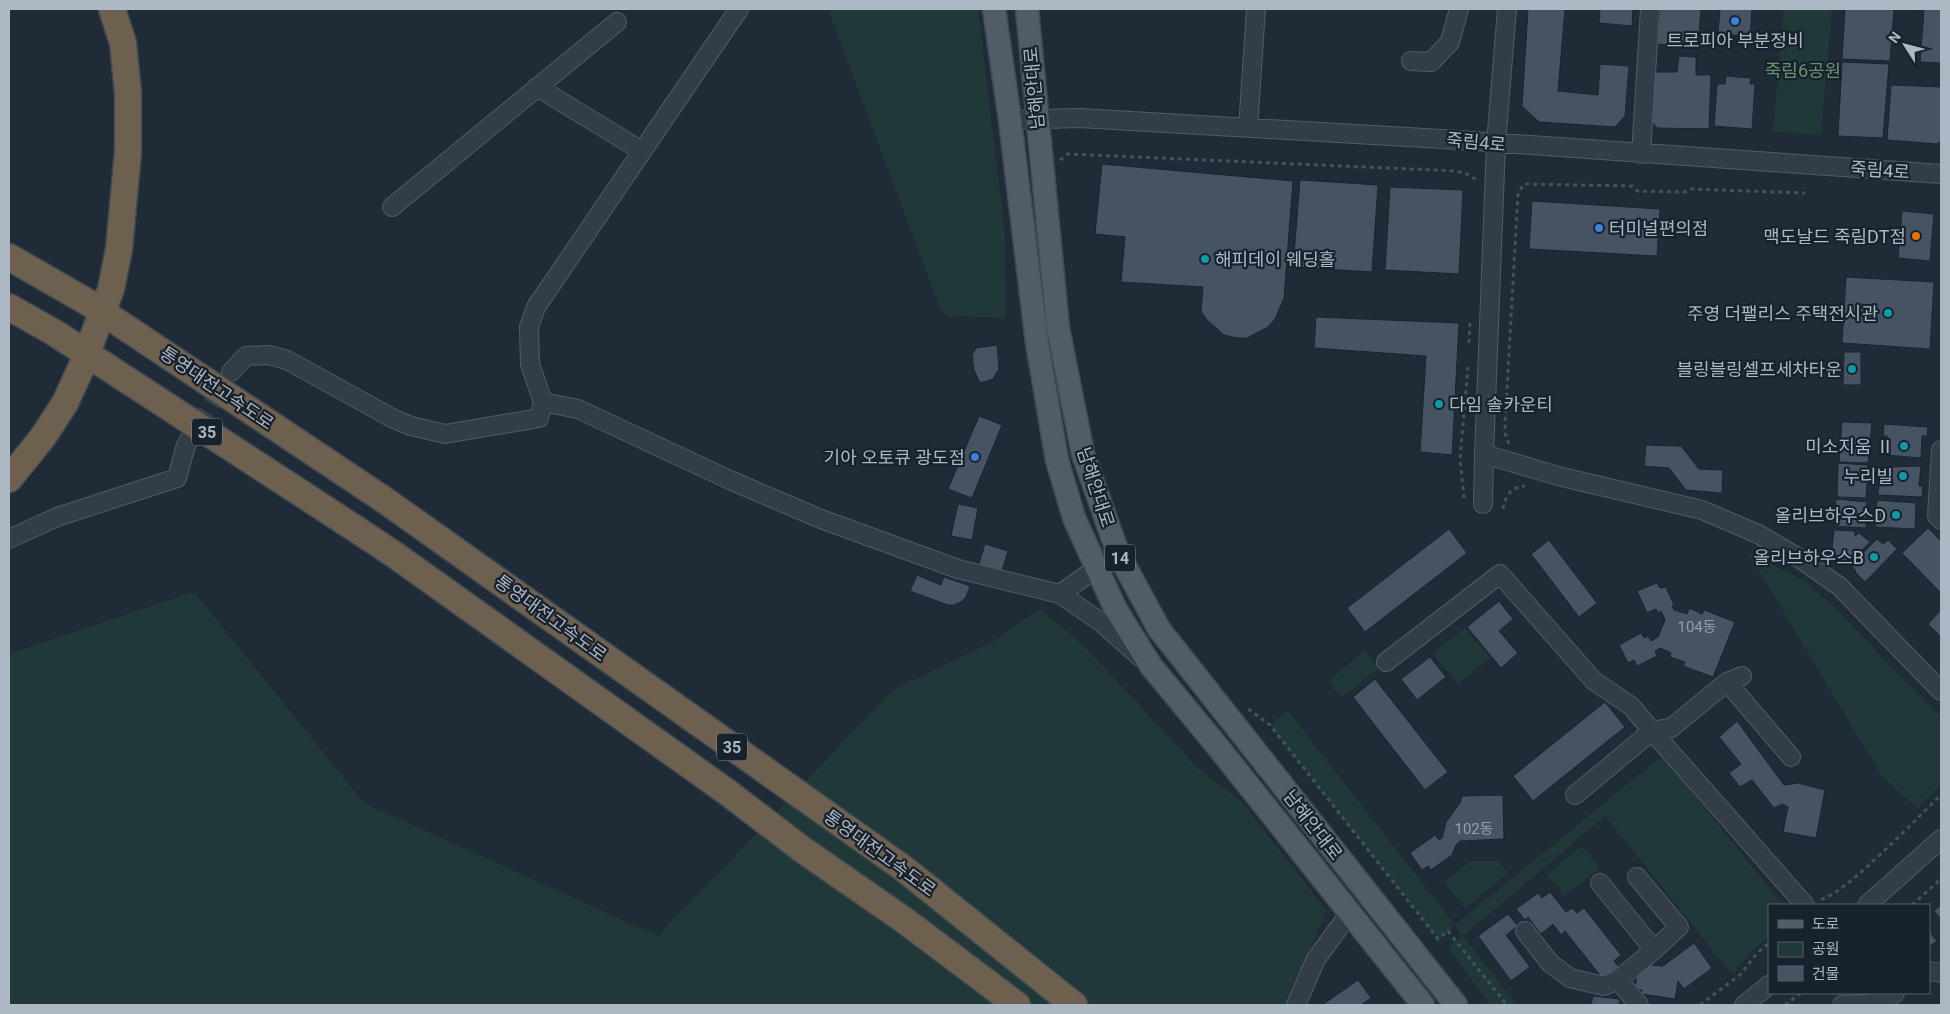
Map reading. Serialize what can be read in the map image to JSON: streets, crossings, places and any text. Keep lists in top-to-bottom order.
{
  "streets": {
    "highway": ["통영대전고속도로", "35"],
    "main road": ["남해안대로", "14"],
    "street": ["죽림4로"]
  },
  "crossings": [
    ["남해안대로", "죽림4로"]
  ],
  "parks": ["죽림6공원"],
  "places": [
    "트로피아 부분정비",
    "터미널편의점",
    "맥도날드 죽림DT점",
    "해피데이 웨딩홀",
    "주영 더팰리스 주택전시관",
    "블링블링셀프세차타운",
    "다임 솔카운티",
    "미소지움 Ⅱ",
    "기아 오토큐 광도점",
    "누리빌",
    "올리브하우스D",
    "올리브하우스B"
  ],
  "house_numbers": ["104동", "102동"],
  "legend": ["도로", "공원", "건물"],
  "north": "top left"
}
